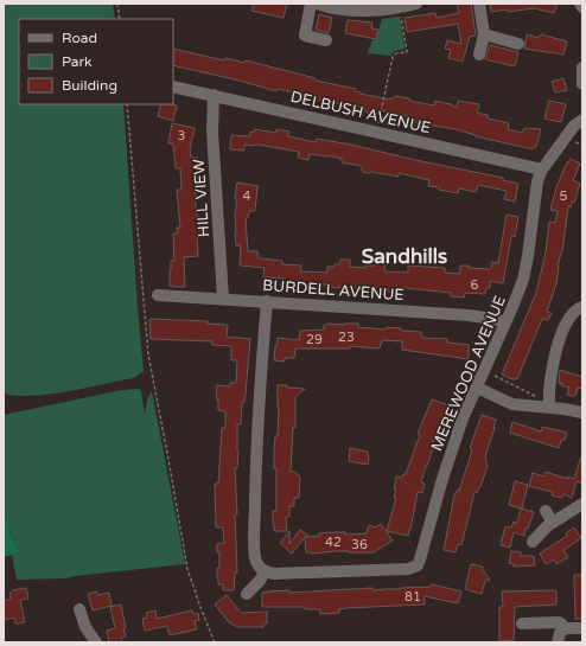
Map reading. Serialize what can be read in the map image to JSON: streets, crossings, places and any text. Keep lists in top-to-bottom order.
{
  "streets": {
    "street": [
      "DELBUSH AVENUE",
      "HILL VIEW",
      "BURDELL AVENUE",
      "MEREWOOD AVENUE"
    ]
  },
  "crossings": [
    ["DELBUSH AVENUE", "HILL VIEW"],
    ["DELBUSH AVENUE", "MEREWOOD AVENUE"],
    ["HILL VIEW", "BURDELL AVENUE"],
    ["BURDELL AVENUE", "MEREWOOD AVENUE"]
  ],
  "districts": ["Sandhills"],
  "house_numbers": [
    "3",
    "4",
    "5",
    "6",
    "23",
    "29",
    "42",
    "36",
    "81"
  ],
  "legend": ["Road", "Park", "Building"]
}
